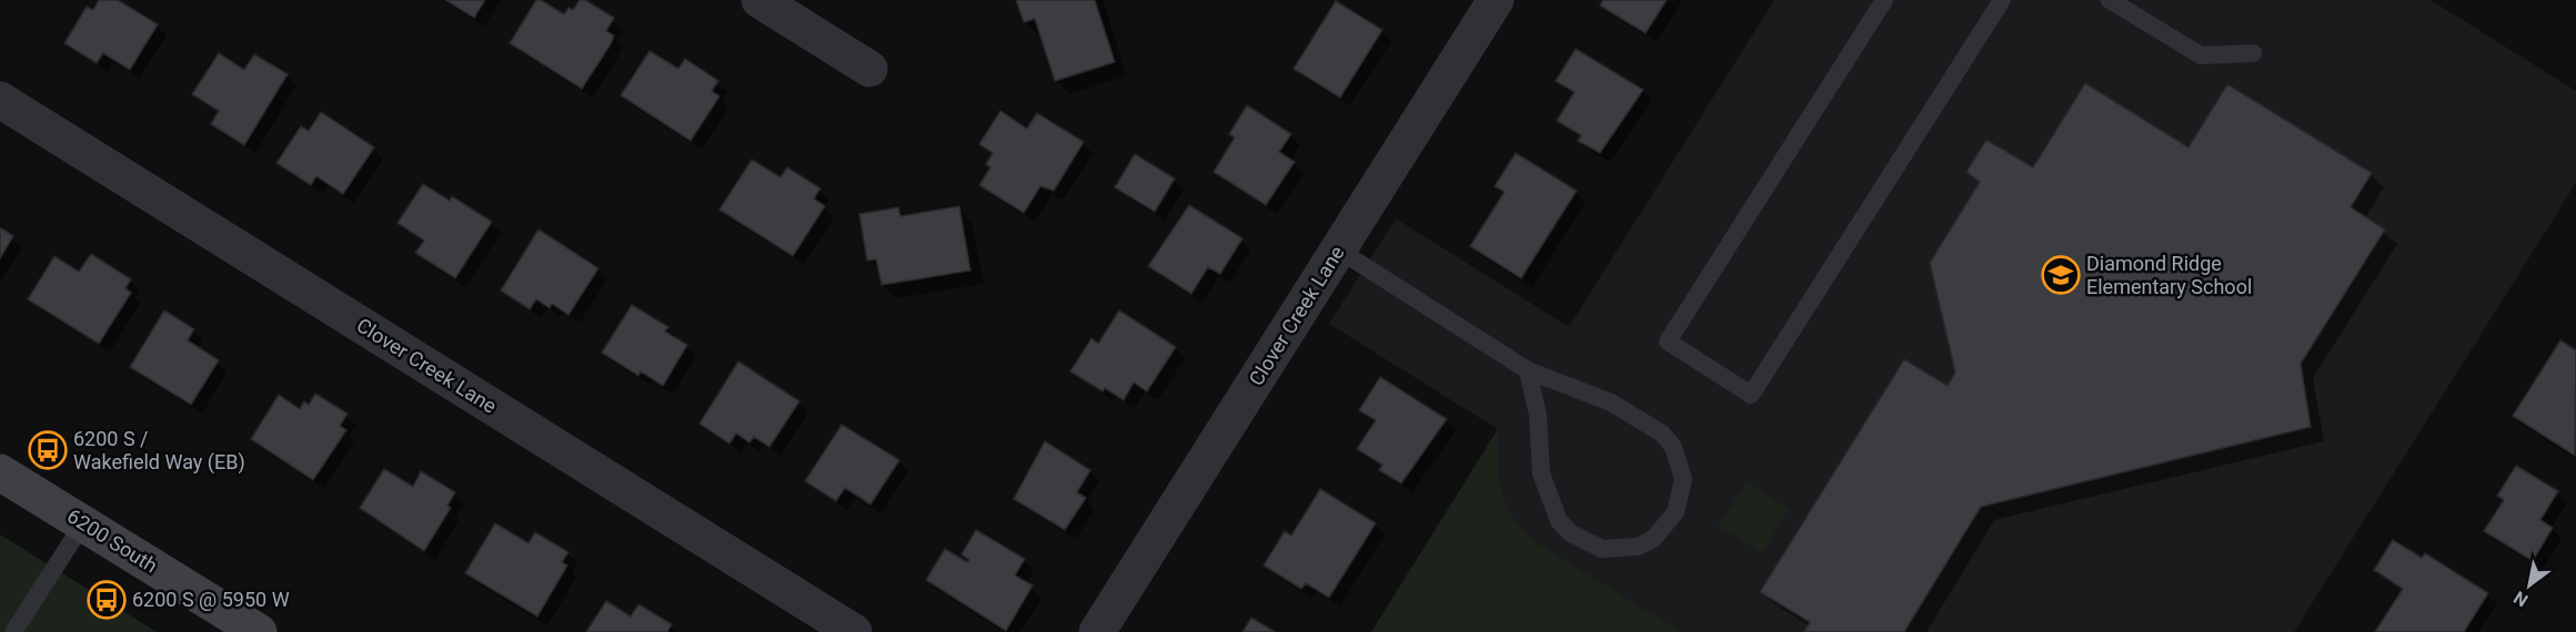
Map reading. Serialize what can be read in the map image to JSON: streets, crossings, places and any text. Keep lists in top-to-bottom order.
{
  "streets": {
    "main road": ["6200 South"],
    "street": ["Clover Creek Lane"]
  },
  "places": {
    "school or university": ["Diamond Ridge Elementary School"],
    "bus stop": ["6200 S / Wakefield Way (EB)", "6200 S @ 5950 W"]
  },
  "north": "bottom left"
}
